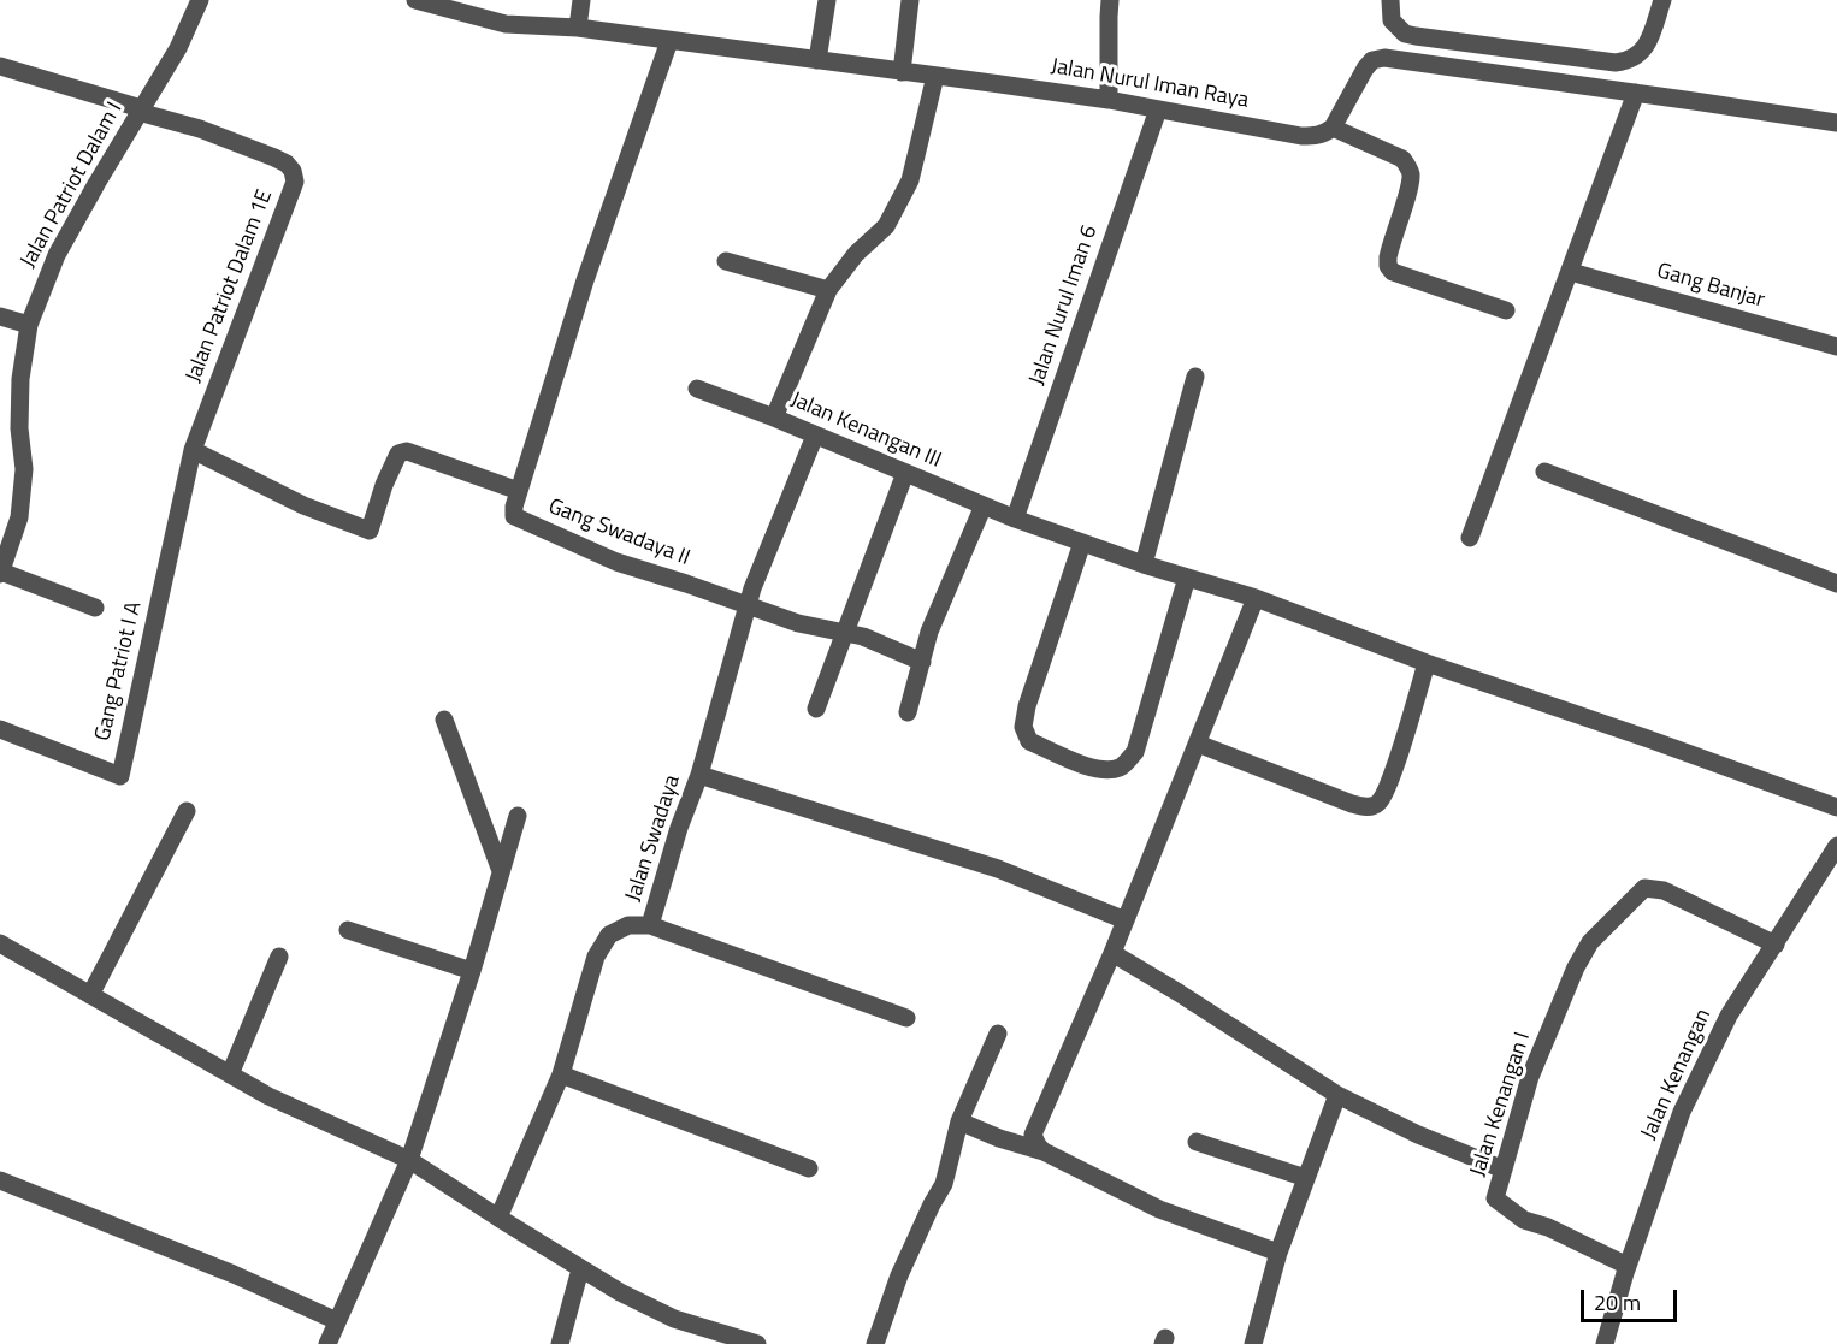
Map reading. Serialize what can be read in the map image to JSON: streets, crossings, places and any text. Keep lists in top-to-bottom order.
{
  "streets": {
    "street": [
      "Jalan Nurul Iman Raya",
      "Jalan Patriot Dalam I",
      "Jalan Patriot Dalam 1E",
      "Gang Banjar",
      "Jalan Nurul Iman 6",
      "Jalan Kenangan III",
      "Gang Swadaya II",
      "Gang Patriot I A",
      "Jalan Swadaya",
      "Jalan Kenangan",
      "Jalan Kenangan I"
    ]
  },
  "crossings": [
    ["Jalan Nurul Iman Raya", "Jalan Nurul Iman 6"],
    ["Jalan Patriot Dalam I", "Jalan Patriot Dalam 1E"],
    ["Jalan Patriot Dalam 1E", "Gang Patriot I A"],
    ["Jalan Nurul Iman 6", "Jalan Kenangan III"],
    ["Jalan Kenangan III", "Jalan Swadaya"],
    ["Gang Swadaya II", "Jalan Swadaya"],
    ["Jalan Kenangan", "Jalan Kenangan I"]
  ],
  "scale_bar": "20 m"
}
